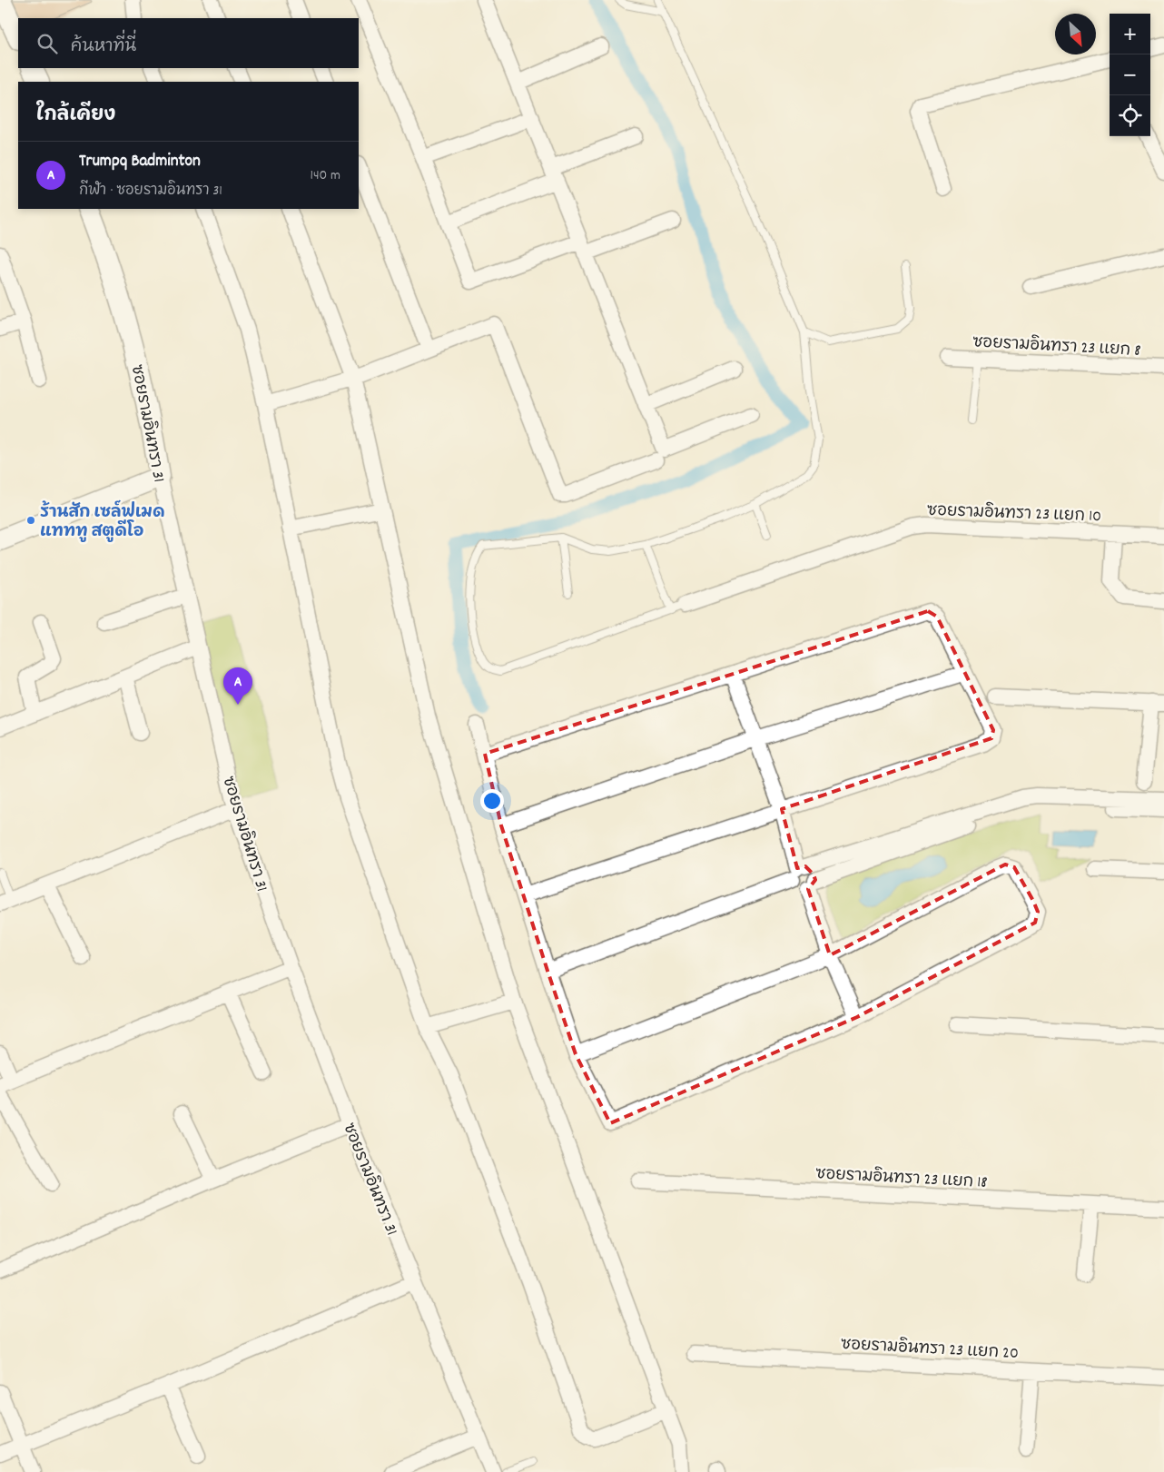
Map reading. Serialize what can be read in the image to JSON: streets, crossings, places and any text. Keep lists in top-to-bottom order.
{
  "streets": {
    "street": [
      "ซอยรามอินทรา 23 แยก 8",
      "ซอยรามอินทรา 31",
      "ซอยรามอินทรา 23 แยก 10",
      "ซอยรามอินทรา 23 แยก 18",
      "ซอยรามอินทรา 23 แยก 20"
    ]
  },
  "places": ["ร้านสัก เซล์ฟเมด แทททู สตูดีโอ"],
  "north": "bottom right",
  "page": {
    "map_buttons": ["+", "−"],
    "search": "ค้นหาที่นี่",
    "heading": "ใกล้เคียง",
    "list": [
      {
        "mark": "A",
        "name": "Trumpq Badminton",
        "note": "กีฬา · ซอยรามอินทรา 31",
        "value": "140 m"
      }
    ],
    "pins": "A"
  }
}
